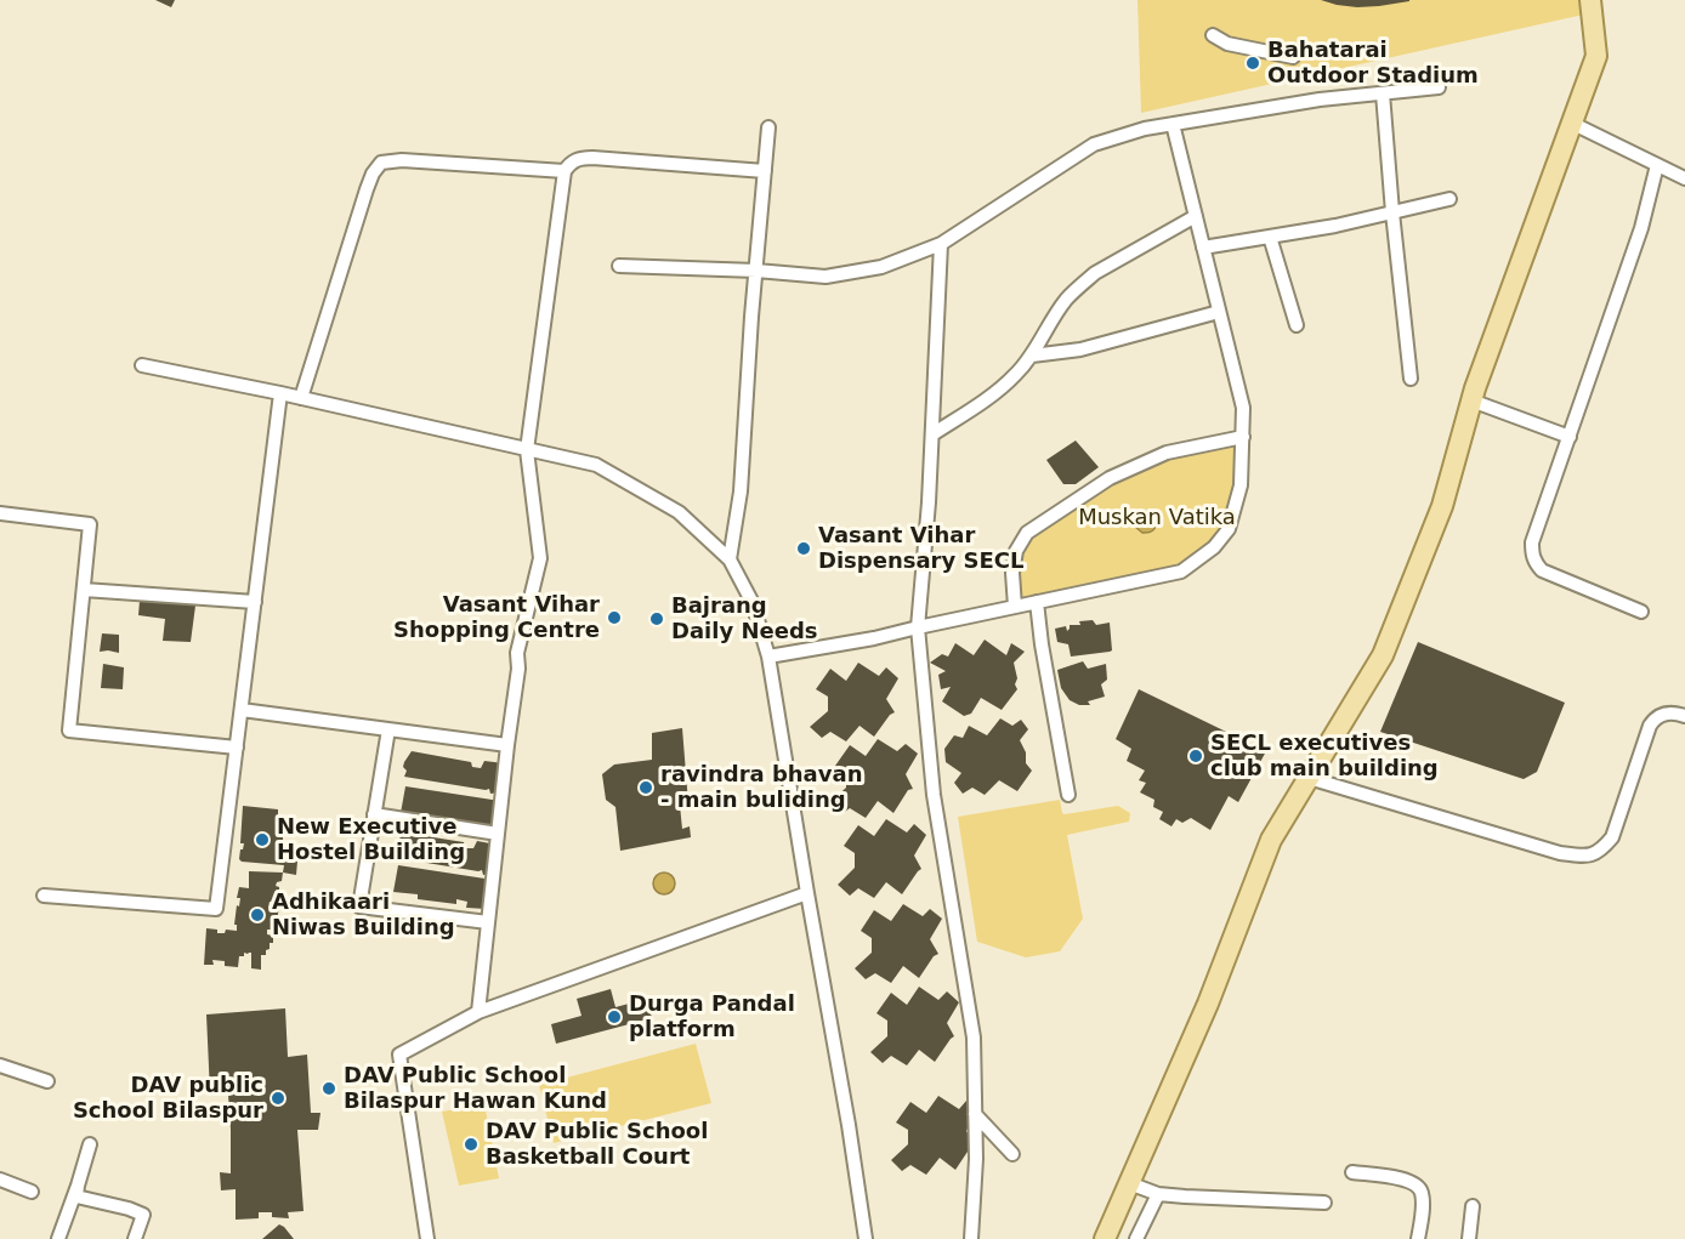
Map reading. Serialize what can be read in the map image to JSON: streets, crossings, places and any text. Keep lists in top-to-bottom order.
{
  "parks": ["Muskan Vatika"],
  "places": [
    "Bahatarai Outdoor Stadium",
    "Vasant Vihar Dispensary SECL",
    "Vasant Vihar Shopping Centre",
    "Bajrang Daily Needs",
    "SECL executives club main building",
    "ravindra bhavan - main buliding",
    "New Executive Hostel Building",
    "Adhikaari Niwas Building",
    "Durga Pandal platform",
    "DAV Public School Bilaspur Hawan Kund",
    "DAV public School Bilaspur",
    "DAV Public School Basketball Court"
  ]
}
